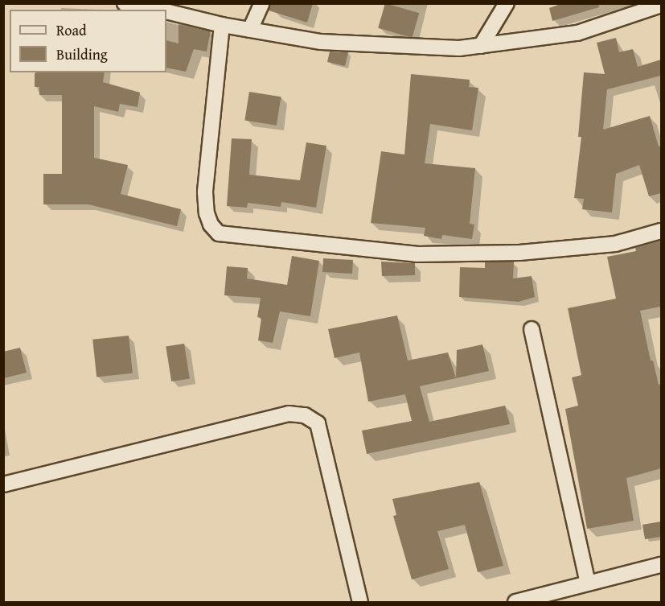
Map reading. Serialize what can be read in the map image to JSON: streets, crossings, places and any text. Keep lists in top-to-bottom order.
{
  "legend": ["Road", "Building"]
}
